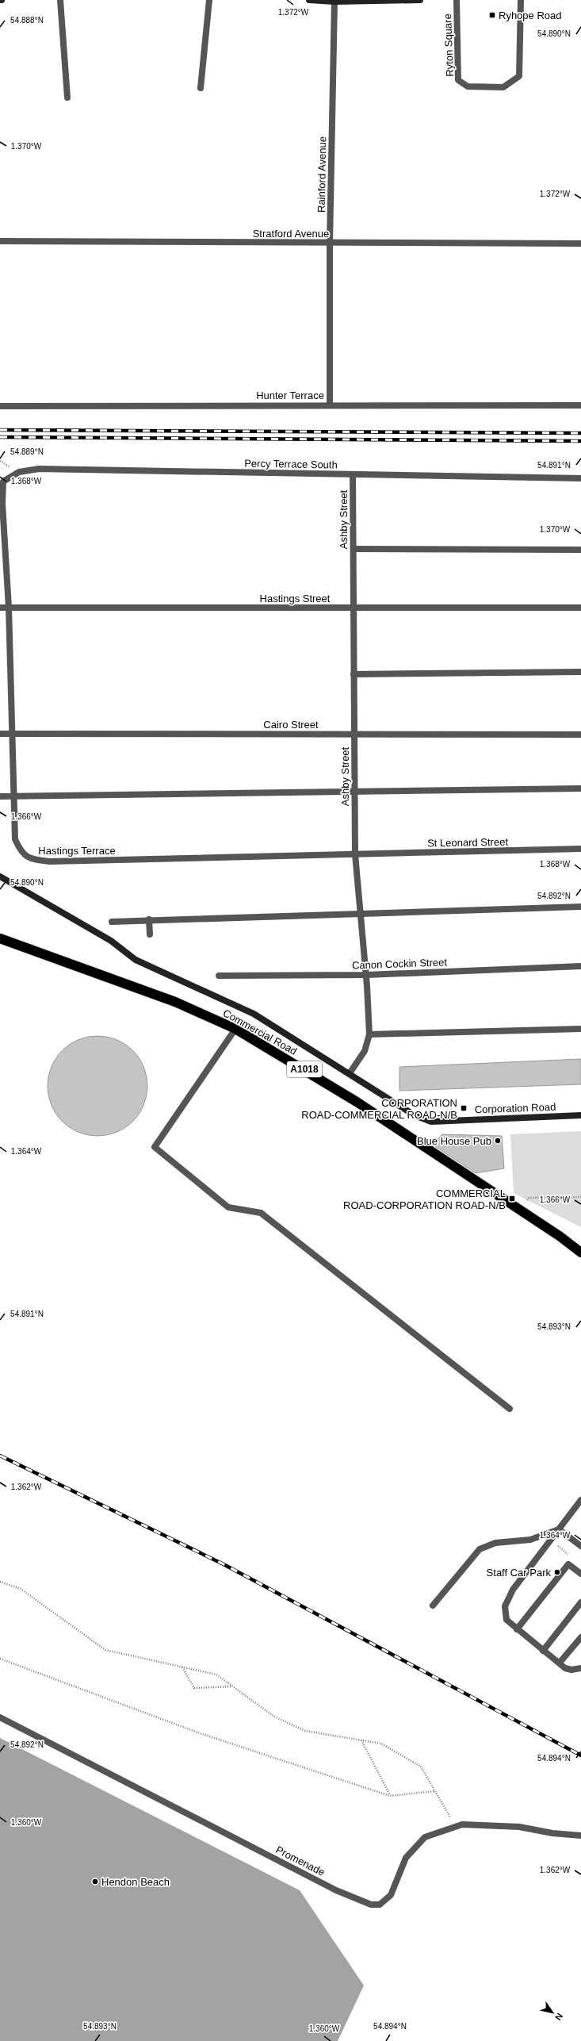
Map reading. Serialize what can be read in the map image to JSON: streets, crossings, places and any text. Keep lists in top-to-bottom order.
{
  "streets": {
    "highway": ["Commercial Road", "A1018"],
    "street": [
      "Ryton Square",
      "Rainford Avenue",
      "Stratford Avenue",
      "Hunter Terrace",
      "Percy Terrace South",
      "Ashby Street",
      "Hastings Street",
      "Cairo Street",
      "St Leonard Street",
      "Hastings Terrace",
      "Canon Cockin Street",
      "Corporation Road",
      "Promenade"
    ]
  },
  "crossings": [
    ["Rainford Avenue", "Stratford Avenue"],
    ["Rainford Avenue", "Hunter Terrace"],
    ["Percy Terrace South", "Ashby Street"],
    ["Percy Terrace South", "Hastings Terrace"],
    ["Ashby Street", "Hastings Street"],
    ["Ashby Street", "Cairo Street"],
    ["Ashby Street", "St Leonard Street"],
    ["Ashby Street", "Hastings Terrace"],
    ["Ashby Street", "Canon Cockin Street"],
    ["Ashby Street", "Commercial Road"],
    ["Hastings Street", "Hastings Terrace"],
    ["Cairo Street", "Hastings Terrace"],
    ["St Leonard Street", "Hastings Terrace"],
    ["Commercial Road", "Corporation Road"]
  ],
  "places": {
    "transit": ["Ryhope Road", "CORPORATION ROAD-COMMERCIAL ROAD-N/B", "COMMERCIAL ROAD-CORPORATION ROAD-N/B"],
    "other": ["Blue House Pub", "Staff Car Park", "Hendon Beach"]
  },
  "north": "bottom right",
  "coordinates": [
    "1.372°W",
    "54.888°N",
    "54.890°N",
    "1.370°W",
    "54.889°N",
    "54.891°N",
    "1.368°W",
    "1.366°W",
    "54.892°N",
    "1.364°W",
    "54.893°N",
    "1.362°W",
    "54.894°N",
    "1.360°W"
  ]
}
